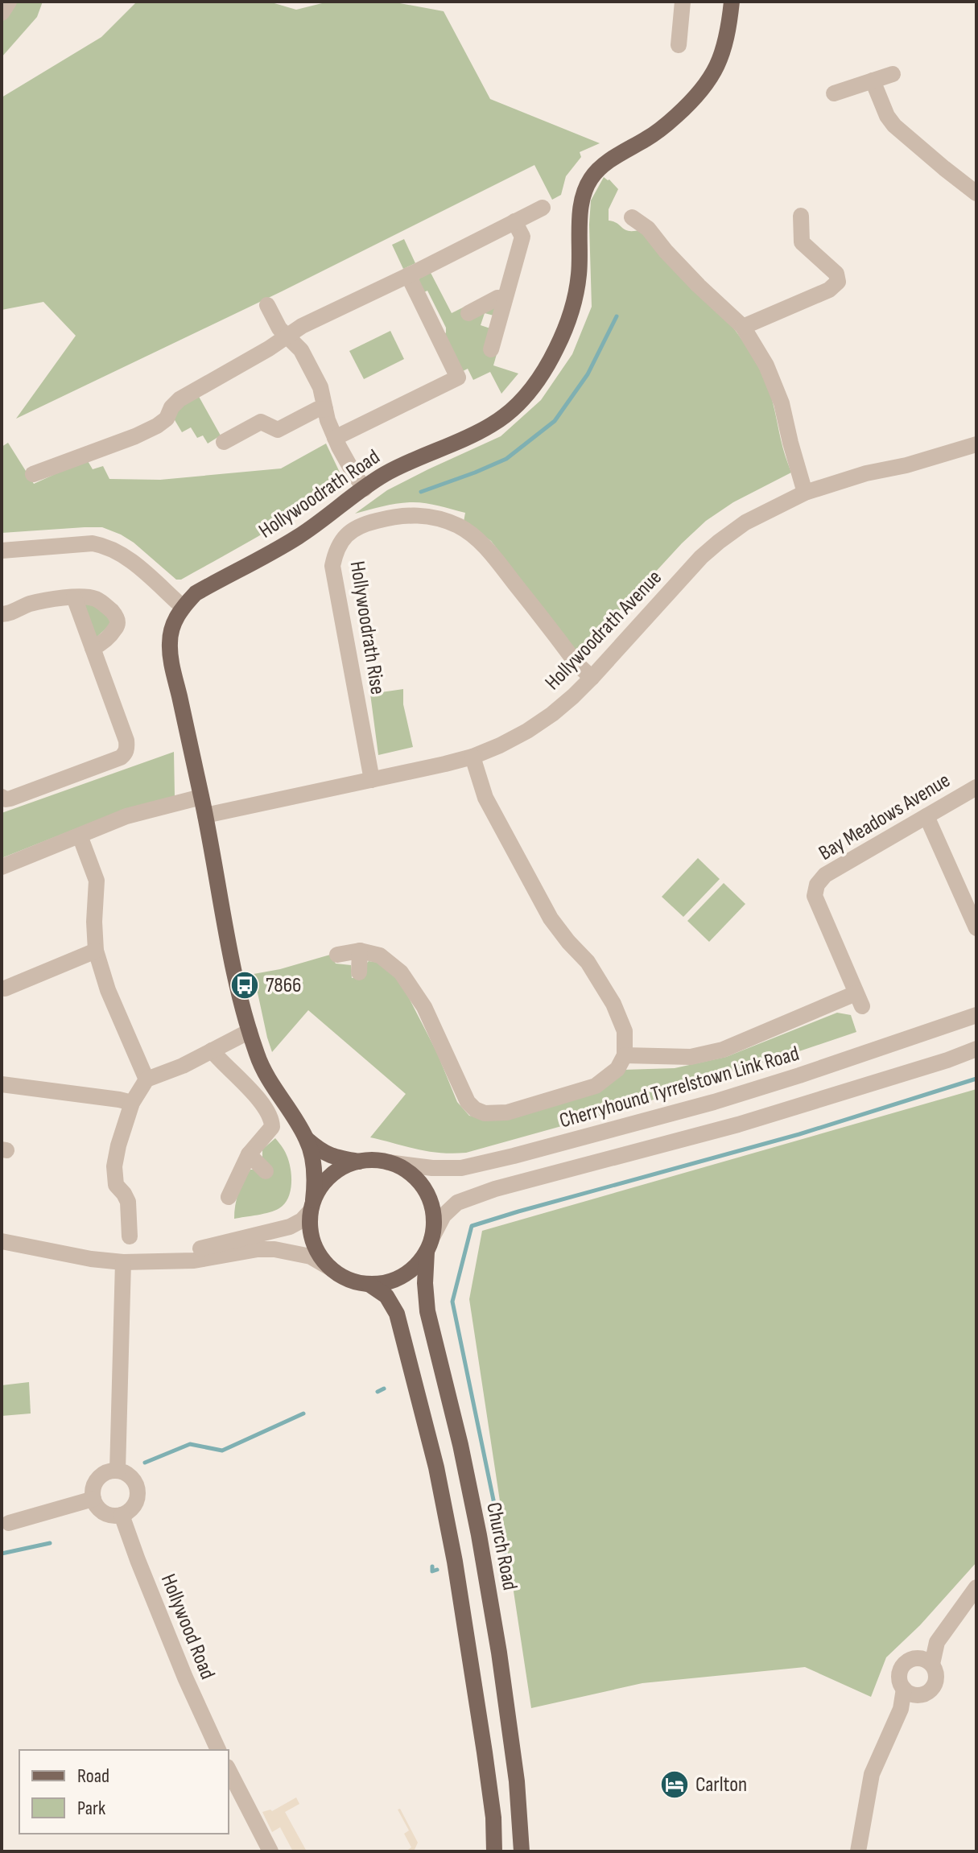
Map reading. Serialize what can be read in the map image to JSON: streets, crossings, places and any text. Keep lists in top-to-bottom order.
{
  "streets": {
    "main road": ["Hollywoodrath Road", "Church Road"],
    "street": [
      "Hollywoodrath Rise",
      "Hollywoodrath Avenue",
      "Bay Meadows Avenue",
      "Cherryhound Tyrrelstown Link Road",
      "Hollywood Road"
    ]
  },
  "crossings": [
    ["Hollywoodrath Road", "Hollywoodrath Avenue"],
    ["Hollywoodrath Road", "Cherryhound Tyrrelstown Link Road"],
    ["Hollywoodrath Road", "Church Road"],
    ["Hollywoodrath Rise", "Hollywoodrath Avenue"],
    ["Cherryhound Tyrrelstown Link Road", "Church Road"]
  ],
  "places": {
    "bus stop": ["7866"],
    "hotel": ["Carlton"]
  },
  "legend": ["Road", "Park"]
}
